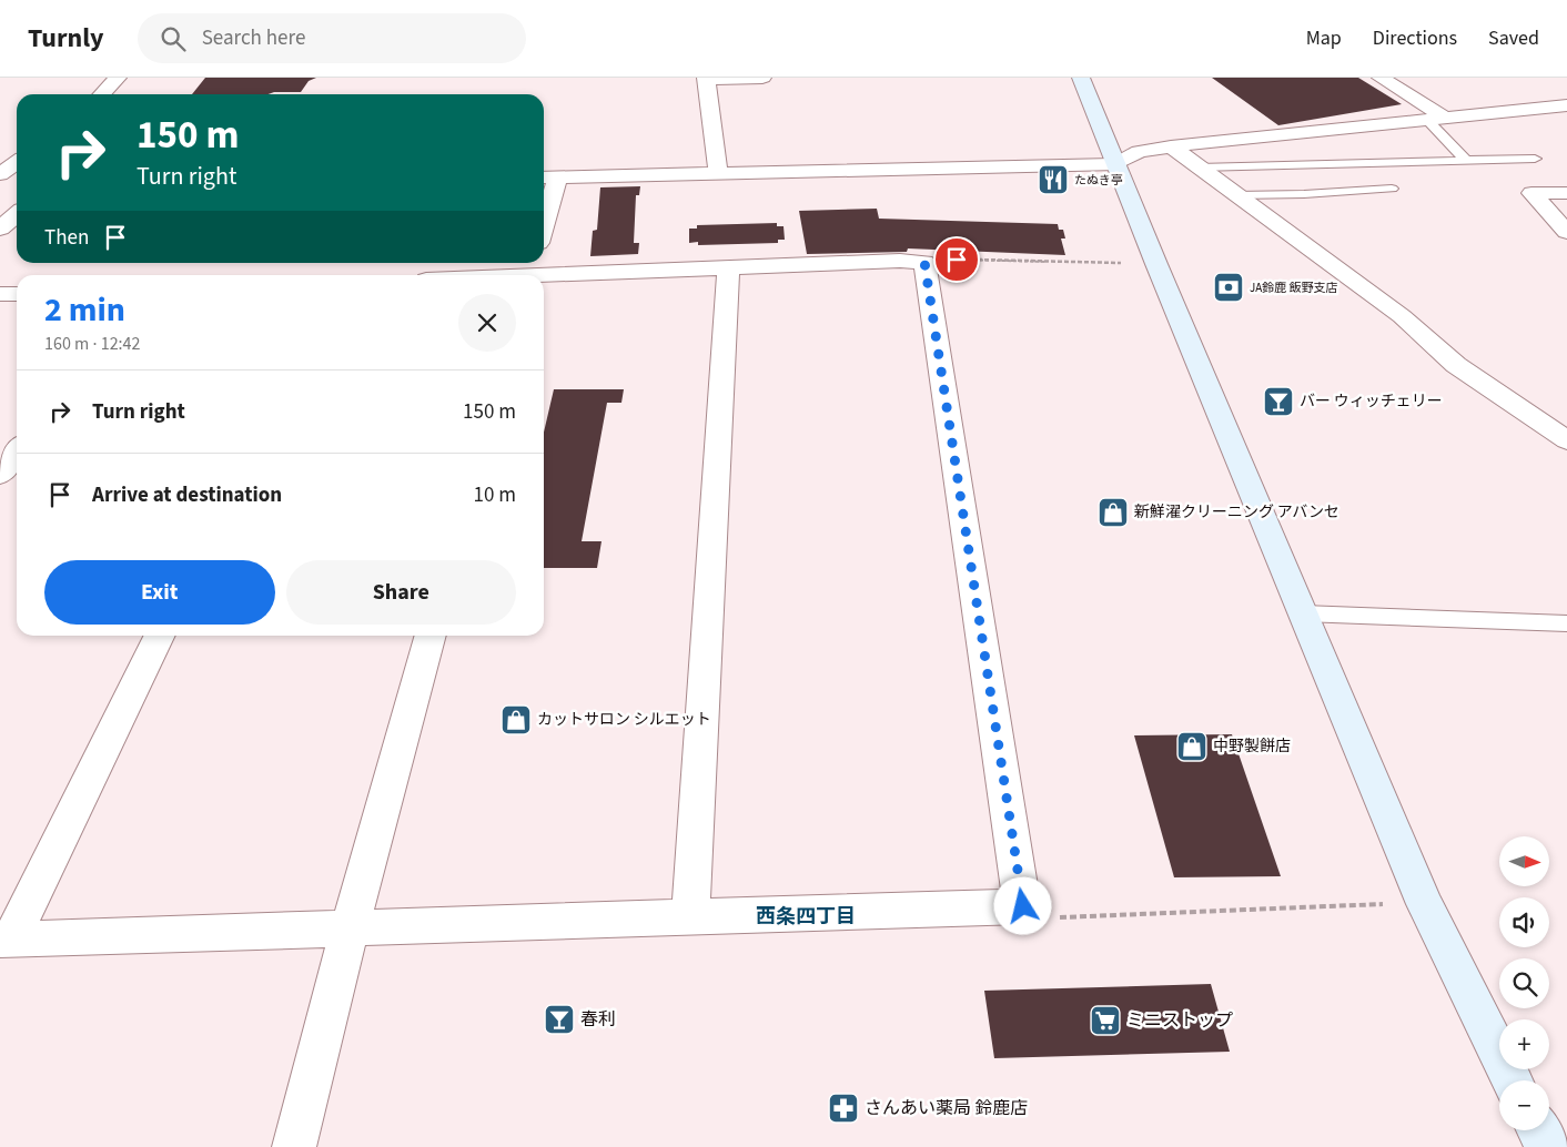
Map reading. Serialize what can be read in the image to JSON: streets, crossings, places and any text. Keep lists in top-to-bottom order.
{
  "districts": ["西条四丁目"],
  "places": {
    "restaurant": ["たぬき亭"],
    "bank": ["JA鈴鹿 飯野支店"],
    "bar": ["バー ウィッチェリー", "春利"],
    "shop": ["新鮮濯クリーニング アバンセ", "カットサロン シルエット", "中野製餅店"],
    "supermarket": ["ミニストップ"],
    "pharmacy": ["さんあい薬局 鈴鹿店"]
  },
  "north": "right",
  "page": {
    "header": "Turnly",
    "search": "Search here",
    "nav": ["Map", "Directions", "Saved"],
    "turn": ["150 m", "Turn right"],
    "then": "Then",
    "heading": ["2 min", "160 m · 12:42"],
    "list": [
      {
        "name": "Turn right",
        "value": "150 m"
      },
      {
        "name": "Arrive at destination",
        "value": "10 m"
      }
    ],
    "buttons": ["Exit", "Share"],
    "map_buttons": ["+", "−"]
  }
}
